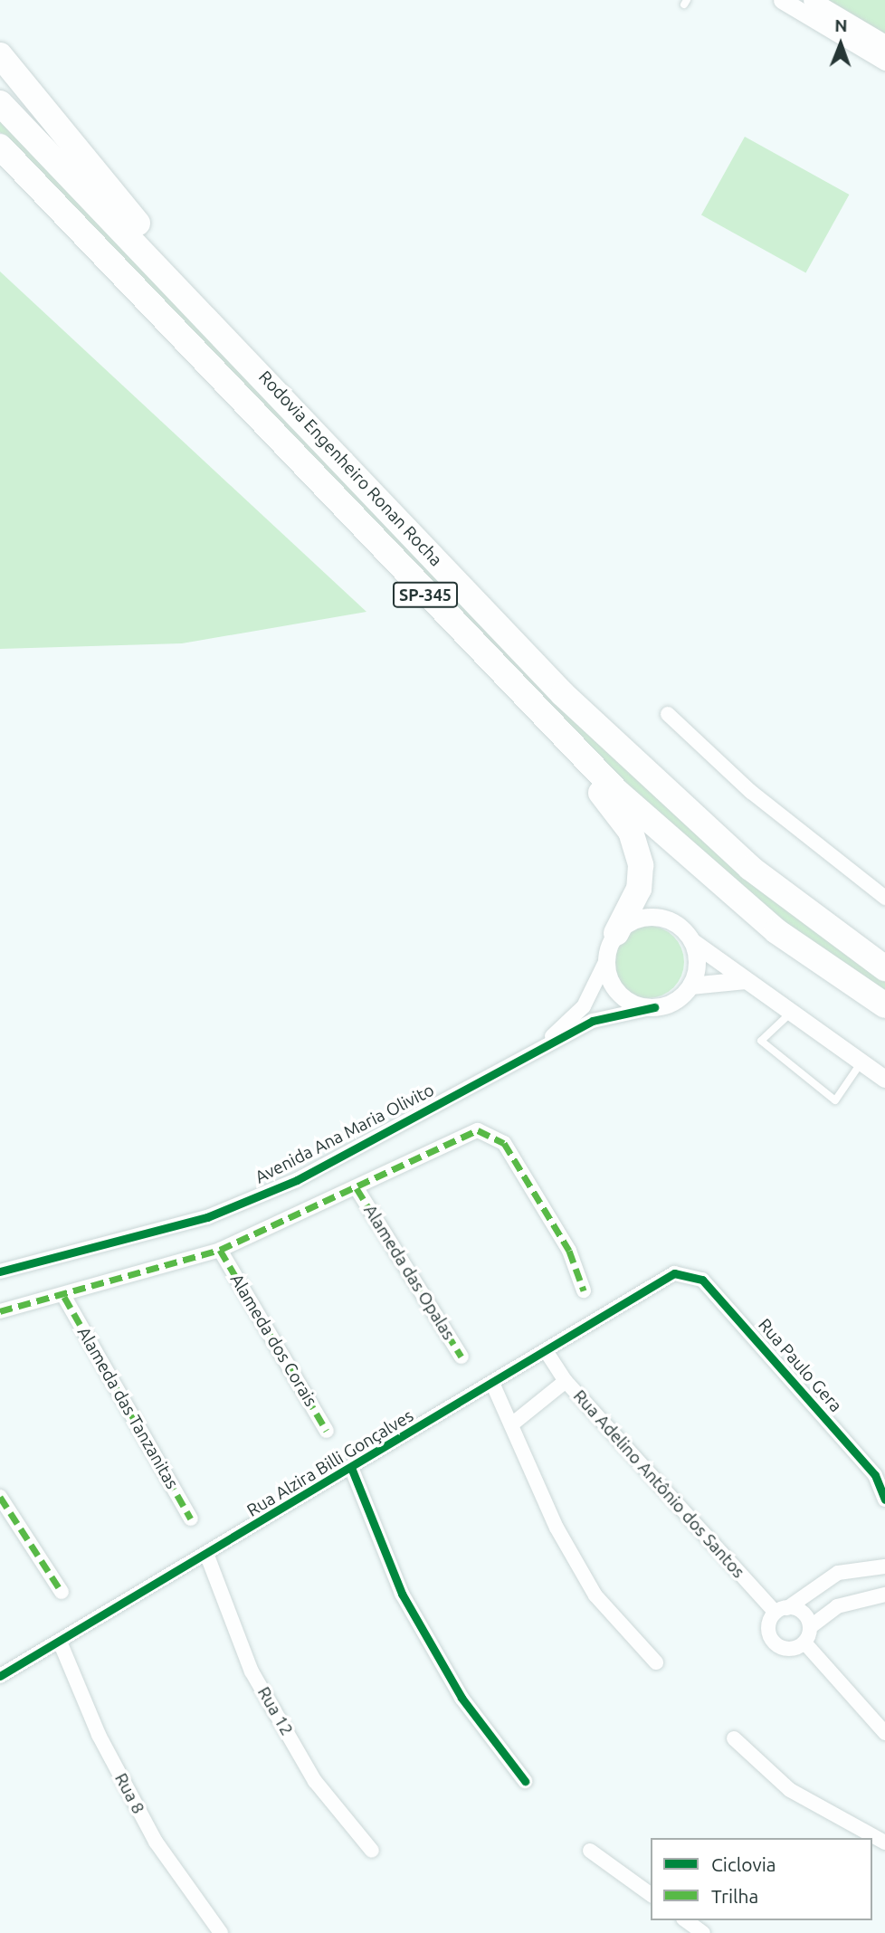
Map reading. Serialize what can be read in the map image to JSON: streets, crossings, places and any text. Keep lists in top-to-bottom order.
{
  "streets": {
    "highway": ["Rodovia Engenheiro Ronan Rocha", "SP-345"],
    "street": [
      "Avenida Ana Maria Olivito",
      "Alameda das Opalas",
      "Alameda dos Corais",
      "Rua Paulo Gera",
      "Alameda das Tanzanitas",
      "Rua Alzira Billi Gonçalves",
      "Rua Adelino Antônio dos Santos",
      "Rua 12",
      "Rua 8"
    ]
  },
  "crossings": [
    ["Rua Paulo Gera", "Rua Alzira Billi Gonçalves"],
    ["Rua Alzira Billi Gonçalves", "Rua Adelino Antônio dos Santos"],
    ["Rua Alzira Billi Gonçalves", "Rua 12"],
    ["Rua Alzira Billi Gonçalves", "Rua 8"]
  ],
  "legend": ["Ciclovia", "Trilha"],
  "north": "top"
}
